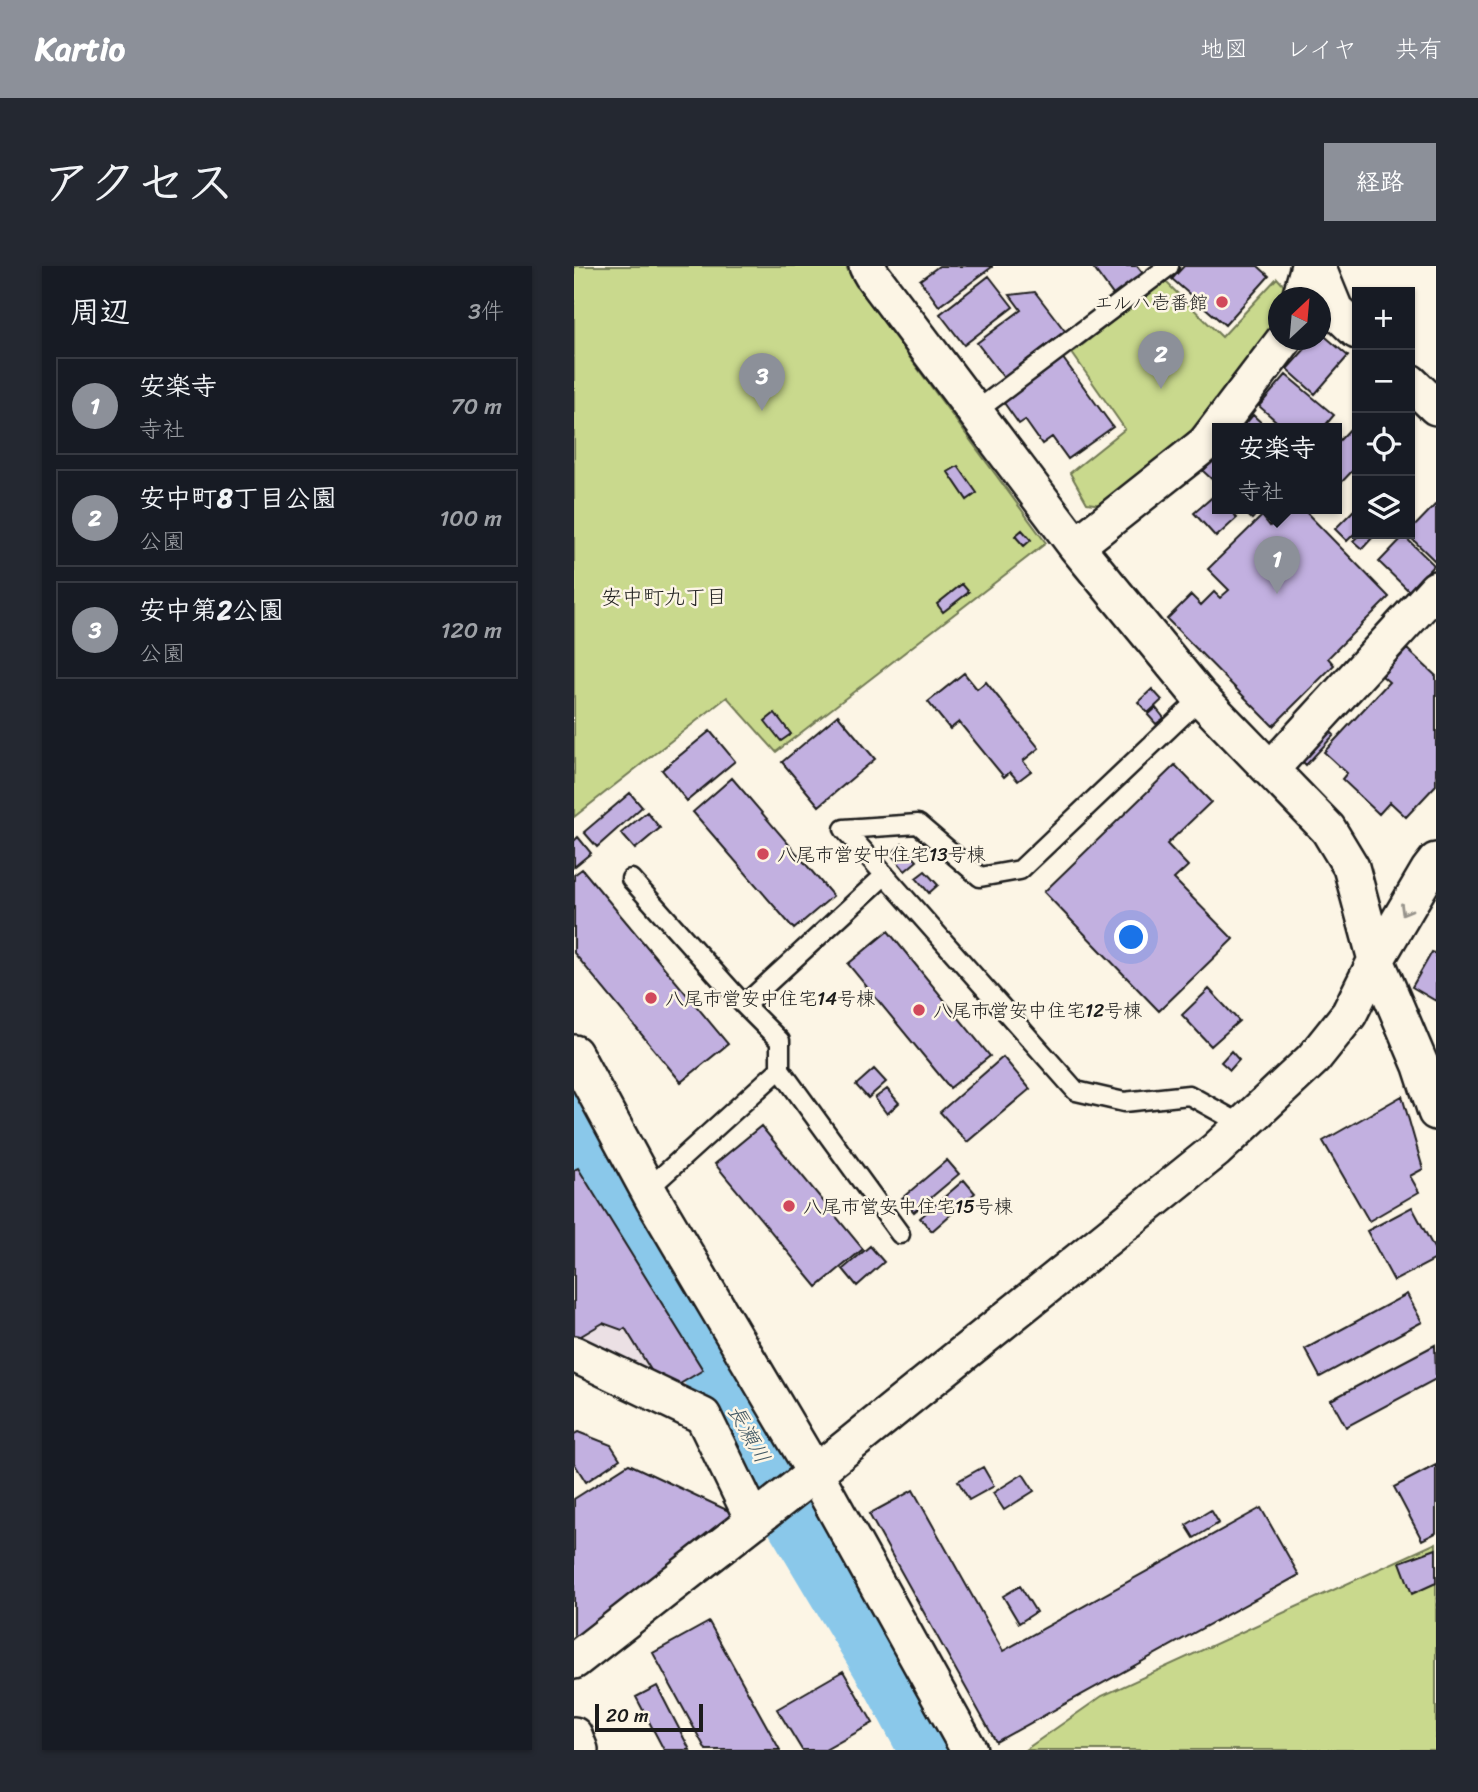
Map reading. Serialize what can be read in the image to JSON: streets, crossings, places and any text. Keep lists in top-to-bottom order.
{
  "districts": ["安中町九丁目"],
  "water": ["長瀬川"],
  "places": [
    "エルハ壱番館",
    "八尾市営安中住宅13号棟",
    "八尾市営安中住宅14号棟",
    "八尾市営安中住宅12号棟",
    "八尾市営安中住宅15号棟"
  ],
  "scale_bar": "20 m",
  "north": "top right",
  "page": {
    "header": "Kartio",
    "nav": ["地図", "レイヤ", "共有"],
    "title": "アクセス",
    "buttons": "経路",
    "heading": ["周辺", "3件"],
    "map_buttons": ["+", "−"],
    "pins": ["2", "3", "1"],
    "list": [
      {
        "mark": "1",
        "name": "安楽寺",
        "note": "寺社",
        "value": "70 m"
      },
      {
        "mark": "2",
        "name": "安中町8丁目公園",
        "note": "公園",
        "value": "100 m"
      },
      {
        "mark": "3",
        "name": "安中第2公園",
        "note": "公園",
        "value": "120 m"
      }
    ],
    "popup": ["安楽寺", "寺社"],
    "scale": "20 m"
  }
}
